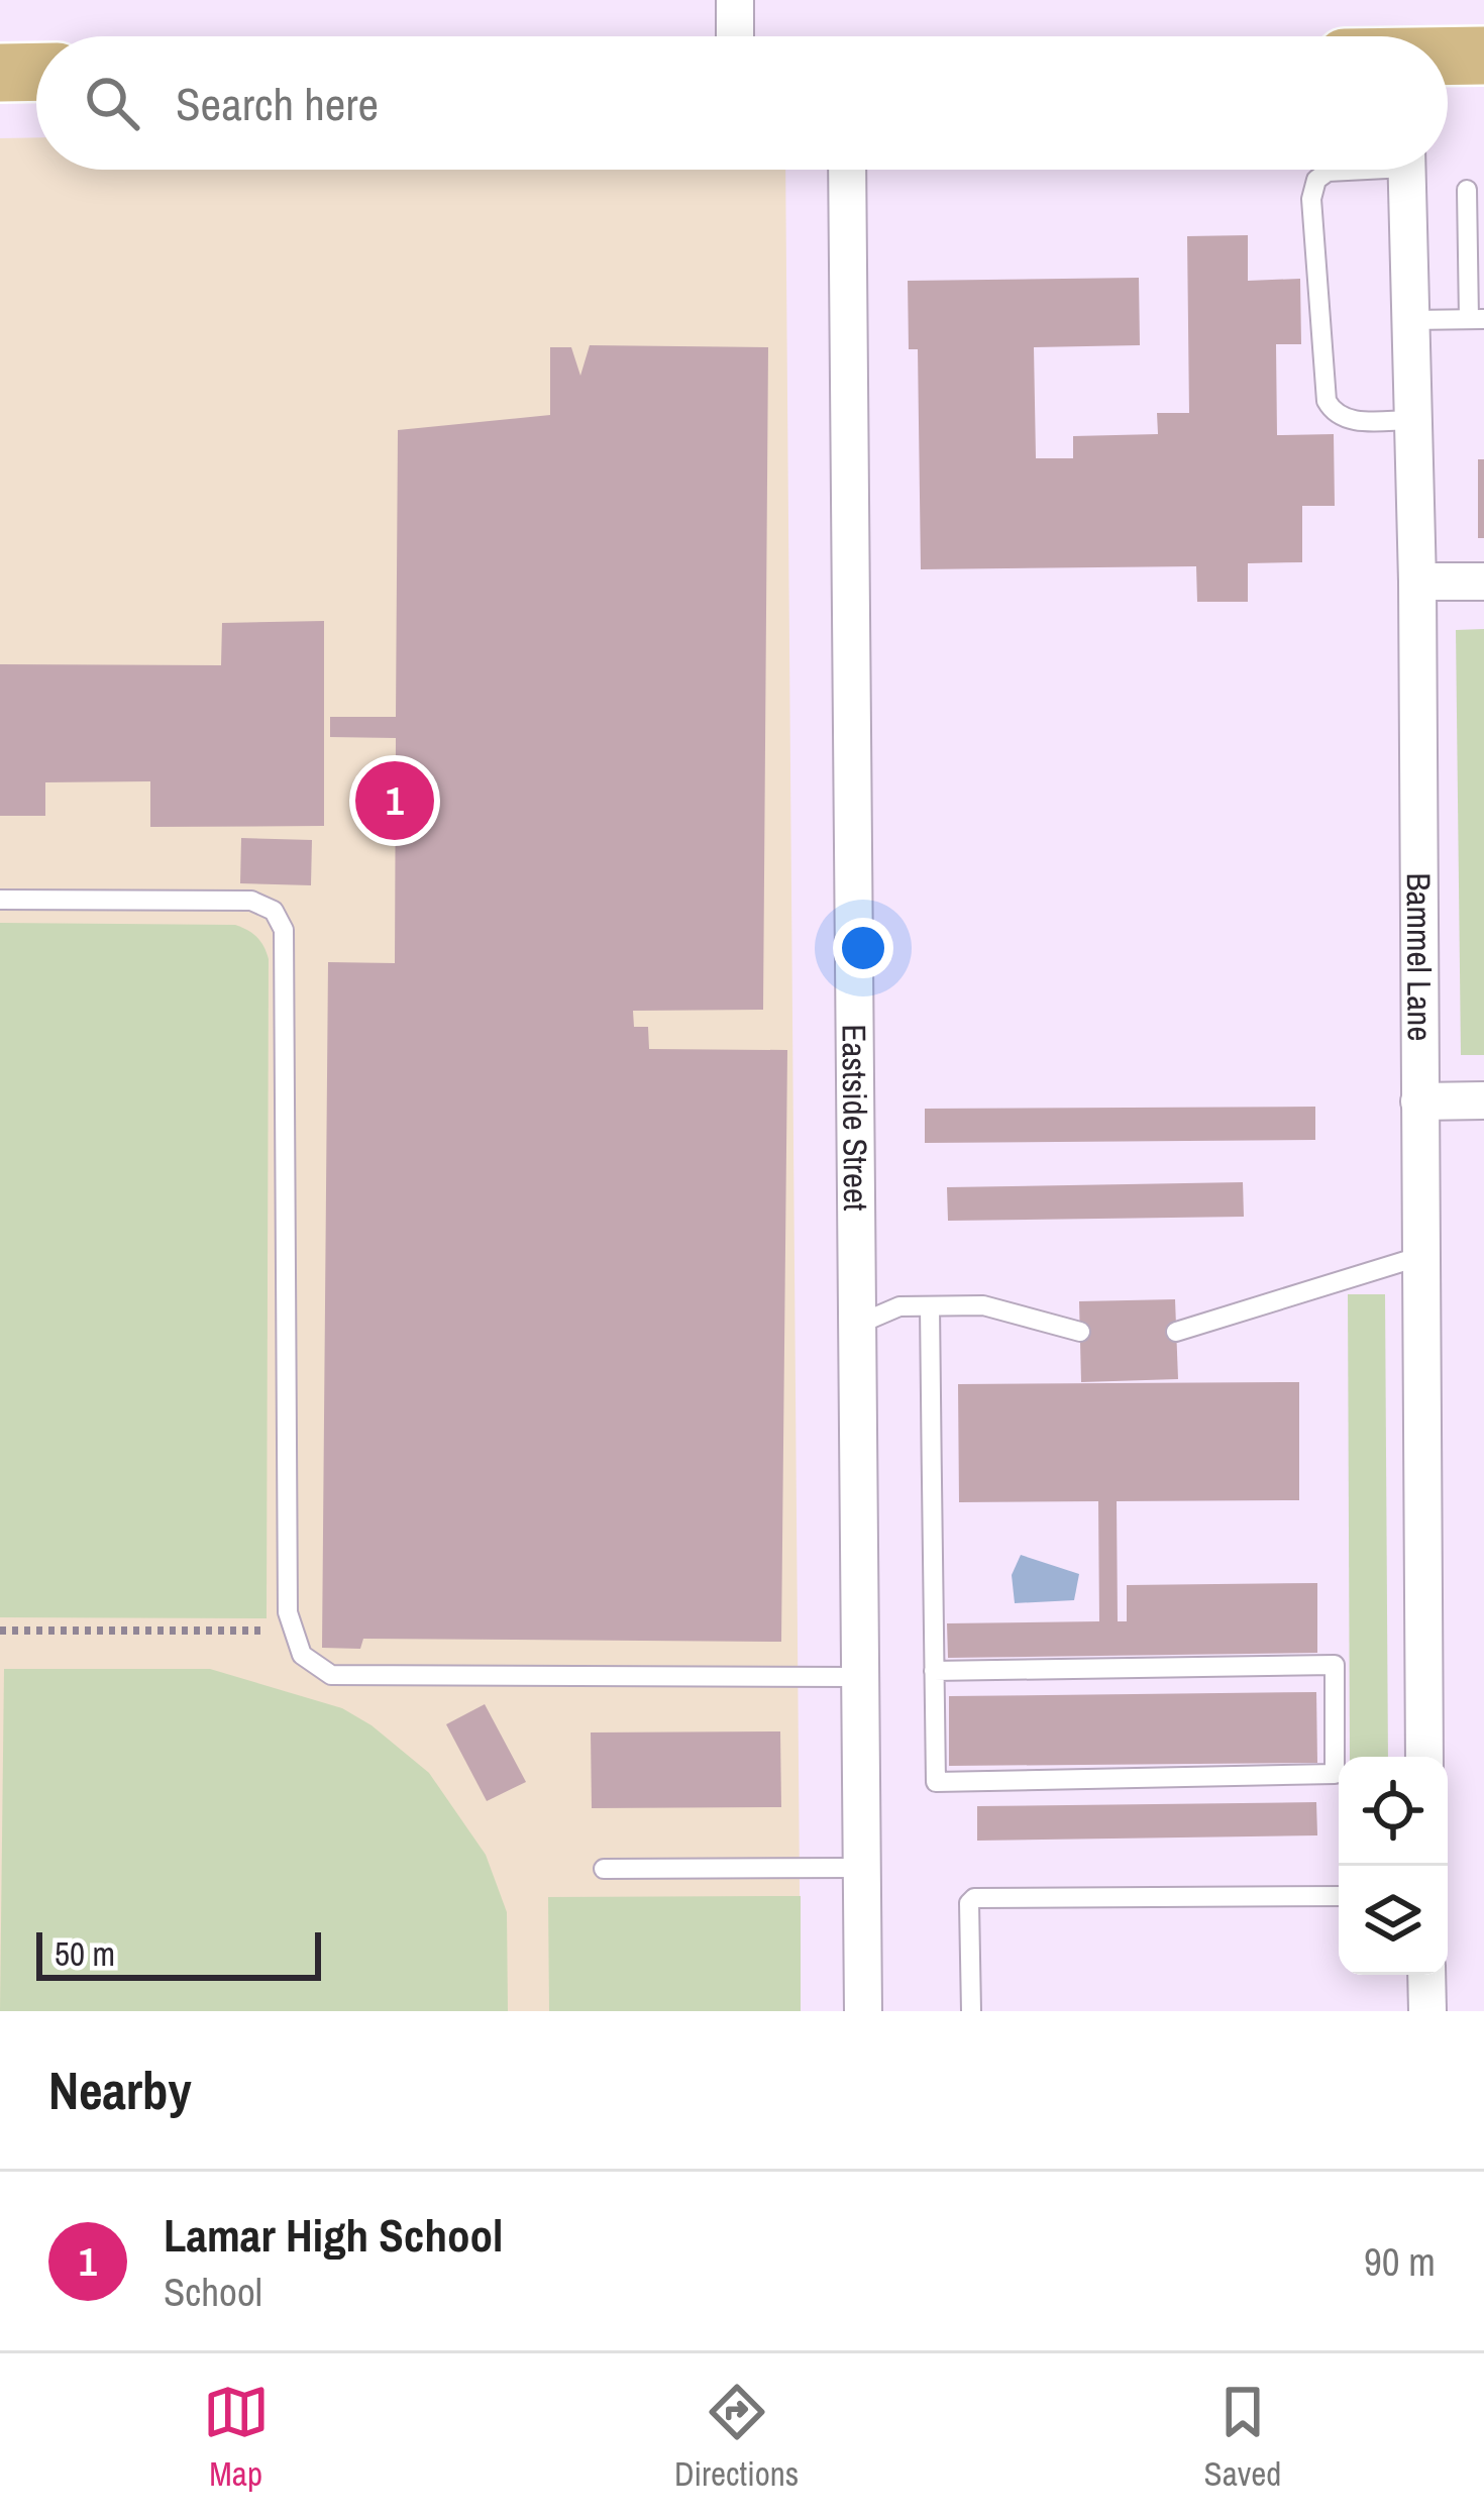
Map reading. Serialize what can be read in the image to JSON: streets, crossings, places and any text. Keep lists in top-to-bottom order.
{
  "streets": {
    "street": ["Bammel Lane", "Eastside Street"]
  },
  "scale_bar": "50 m",
  "page": {
    "search": "Search here",
    "pins": "1",
    "scale": "50 m",
    "heading": "Nearby",
    "list": [
      {
        "mark": "1",
        "name": "Lamar High School",
        "note": "School",
        "value": "90 m"
      }
    ],
    "nav": ["Map", "Directions", "Saved"]
  }
}
